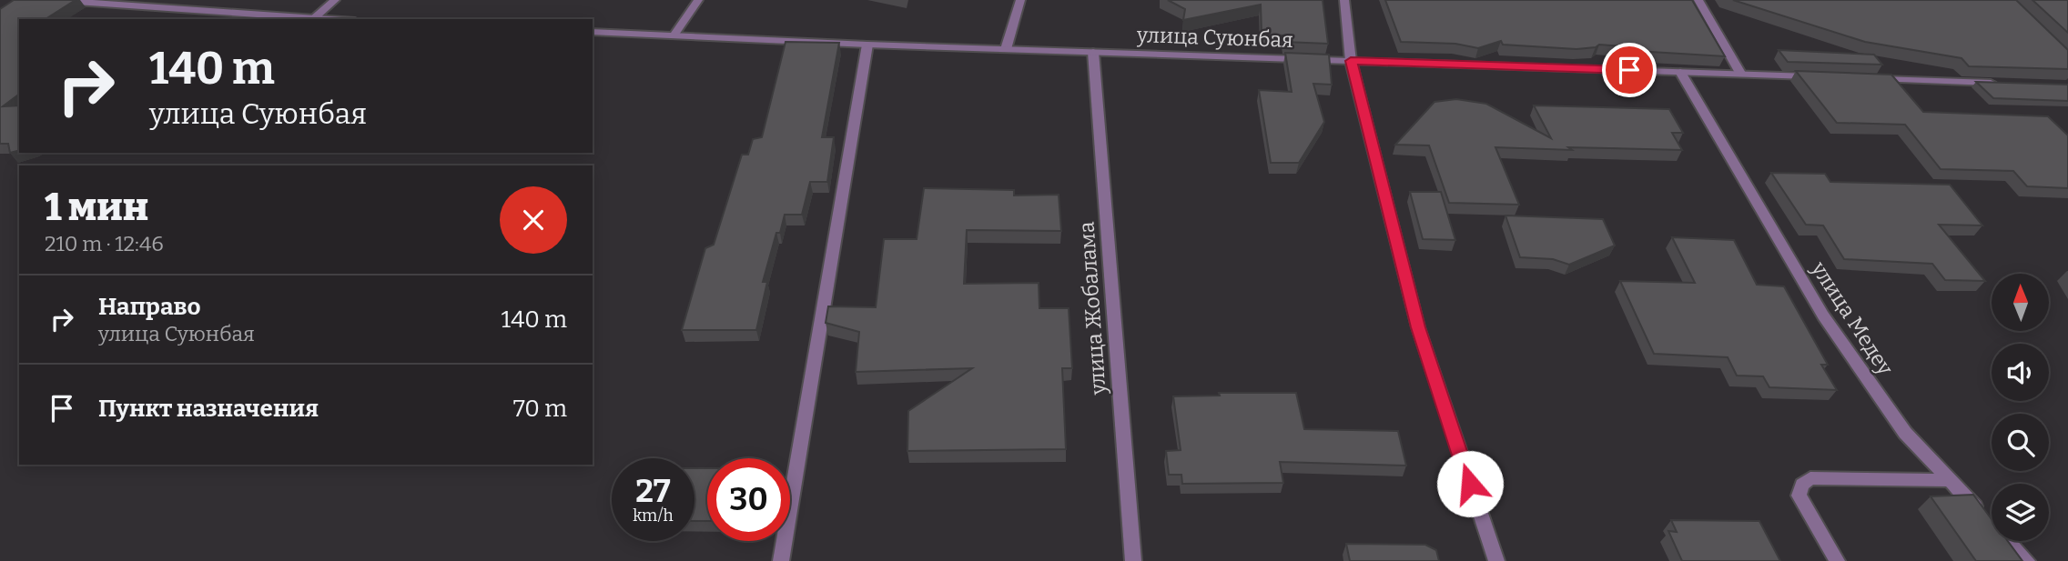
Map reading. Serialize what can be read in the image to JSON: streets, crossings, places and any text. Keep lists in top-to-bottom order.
{
  "streets": {
    "street": ["улица Суюнбая", "улица Жобалама", "улица Медеу"]
  },
  "crossings": [
    ["улица Суюнбая", "улица Жобалама"],
    ["улица Суюнбая", "улица Медеу"]
  ],
  "north": "top",
  "page": {
    "turn": ["140 m", "улица Суюнбая"],
    "heading": ["1 мин", "210 m · 12:46"],
    "list": [
      {
        "name": "Направо",
        "note": "улица Суюнбая",
        "value": "140 m"
      },
      {
        "name": "Пункт назначения",
        "value": "70 m"
      }
    ],
    "speed": "27 km/h",
    "limit": "30"
  }
}
